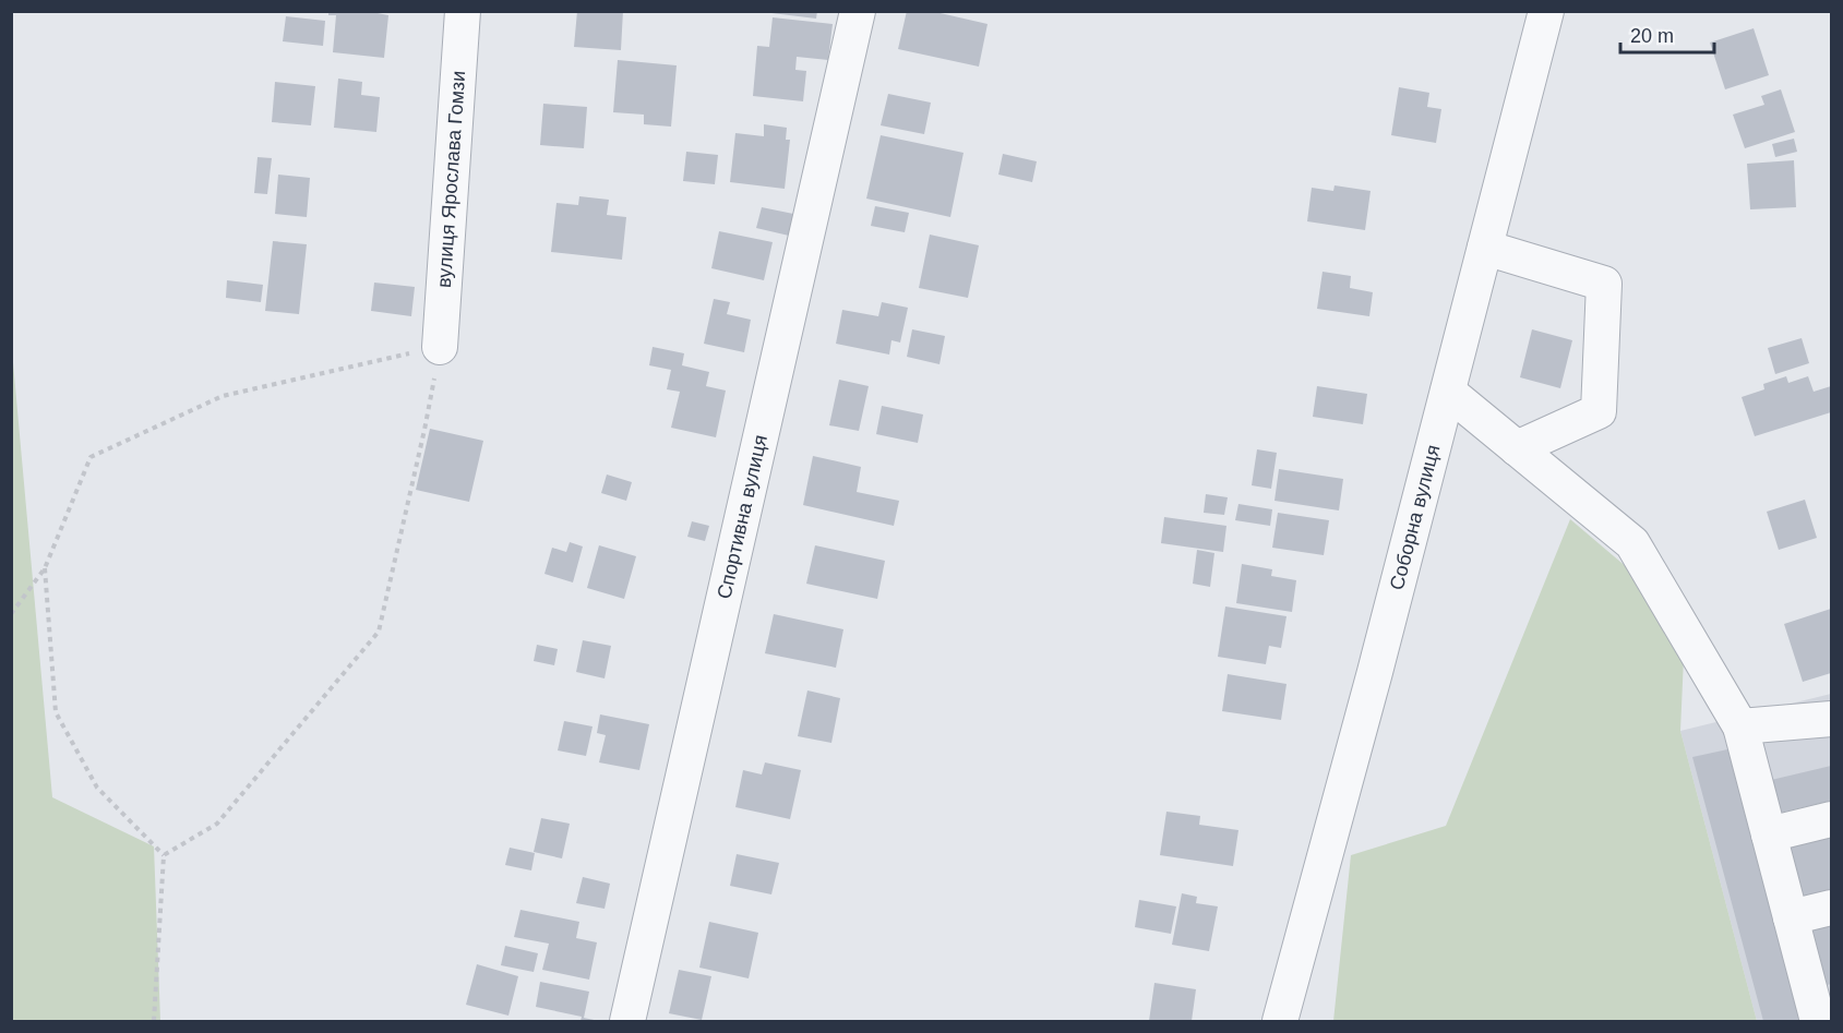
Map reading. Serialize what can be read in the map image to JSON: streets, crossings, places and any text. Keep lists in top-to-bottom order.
{
  "streets": {
    "street": ["вулиця Ярослава Гомзи", "Спортивна вулиця", "Соборна вулиця"]
  },
  "scale_bar": "20 m"
}
